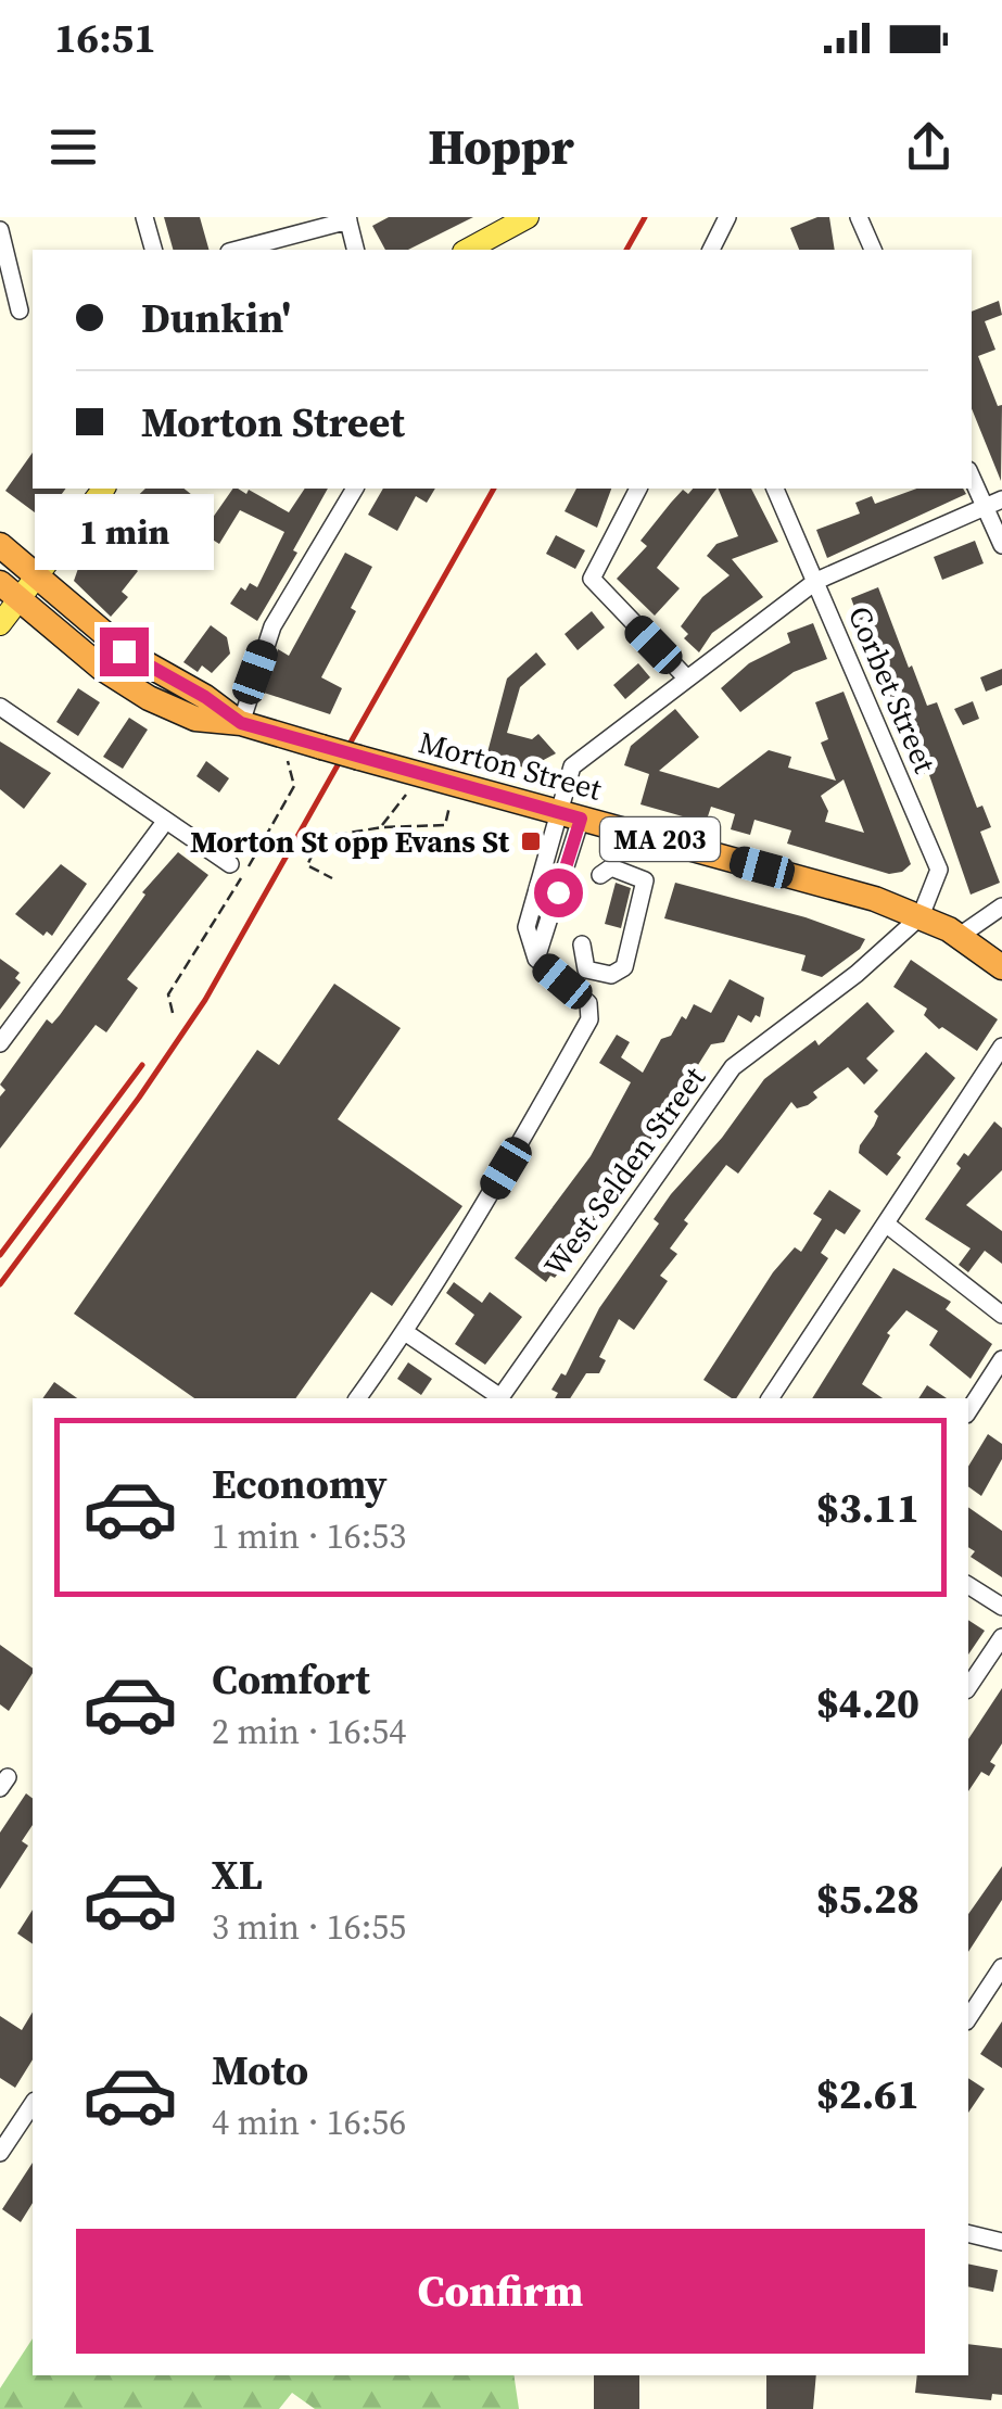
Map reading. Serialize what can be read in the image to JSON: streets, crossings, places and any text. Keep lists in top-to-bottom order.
{
  "streets": {
    "highway": ["Morton Street", "MA 203"],
    "street": ["Corbet Street", "West Selden Street"]
  },
  "crossings": [
    ["Corbet Street", "Morton Street"],
    ["Corbet Street", "West Selden Street"],
    ["Morton Street", "West Selden Street"]
  ],
  "places": {
    "transit": ["Morton St opp Evans St"]
  },
  "page": {
    "status": "16:51",
    "header": "Hoppr",
    "banner": ["Dunkin'", "Morton Street"],
    "bubble": "1 min",
    "list": [
      {
        "name": "Economy",
        "note": "1 min · 16:53",
        "value": "$3.11"
      },
      {
        "name": "Comfort",
        "note": "2 min · 16:54",
        "value": "$4.20"
      },
      {
        "name": "XL",
        "note": "3 min · 16:55",
        "value": "$5.28"
      },
      {
        "name": "Moto",
        "note": "4 min · 16:56",
        "value": "$2.61"
      }
    ],
    "buttons": "Confirm"
  }
}
